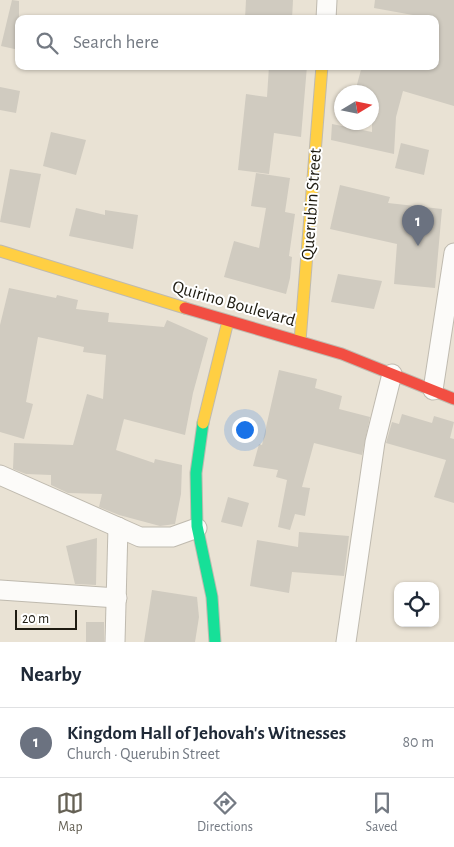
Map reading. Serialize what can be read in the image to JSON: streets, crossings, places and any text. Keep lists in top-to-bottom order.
{
  "streets": {
    "street": ["Querubin Street", "Quirino Boulevard"]
  },
  "crossings": [
    ["Querubin Street", "Quirino Boulevard"]
  ],
  "scale_bar": "20 m",
  "north": "right",
  "page": {
    "search": "Search here",
    "pins": "1",
    "scale": "20 m",
    "heading": "Nearby",
    "list": [
      {
        "mark": "1",
        "name": "Kingdom Hall of Jehovah's Witnesses",
        "note": "Church · Querubin Street",
        "value": "80 m"
      }
    ],
    "nav": ["Map", "Directions", "Saved"]
  }
}
